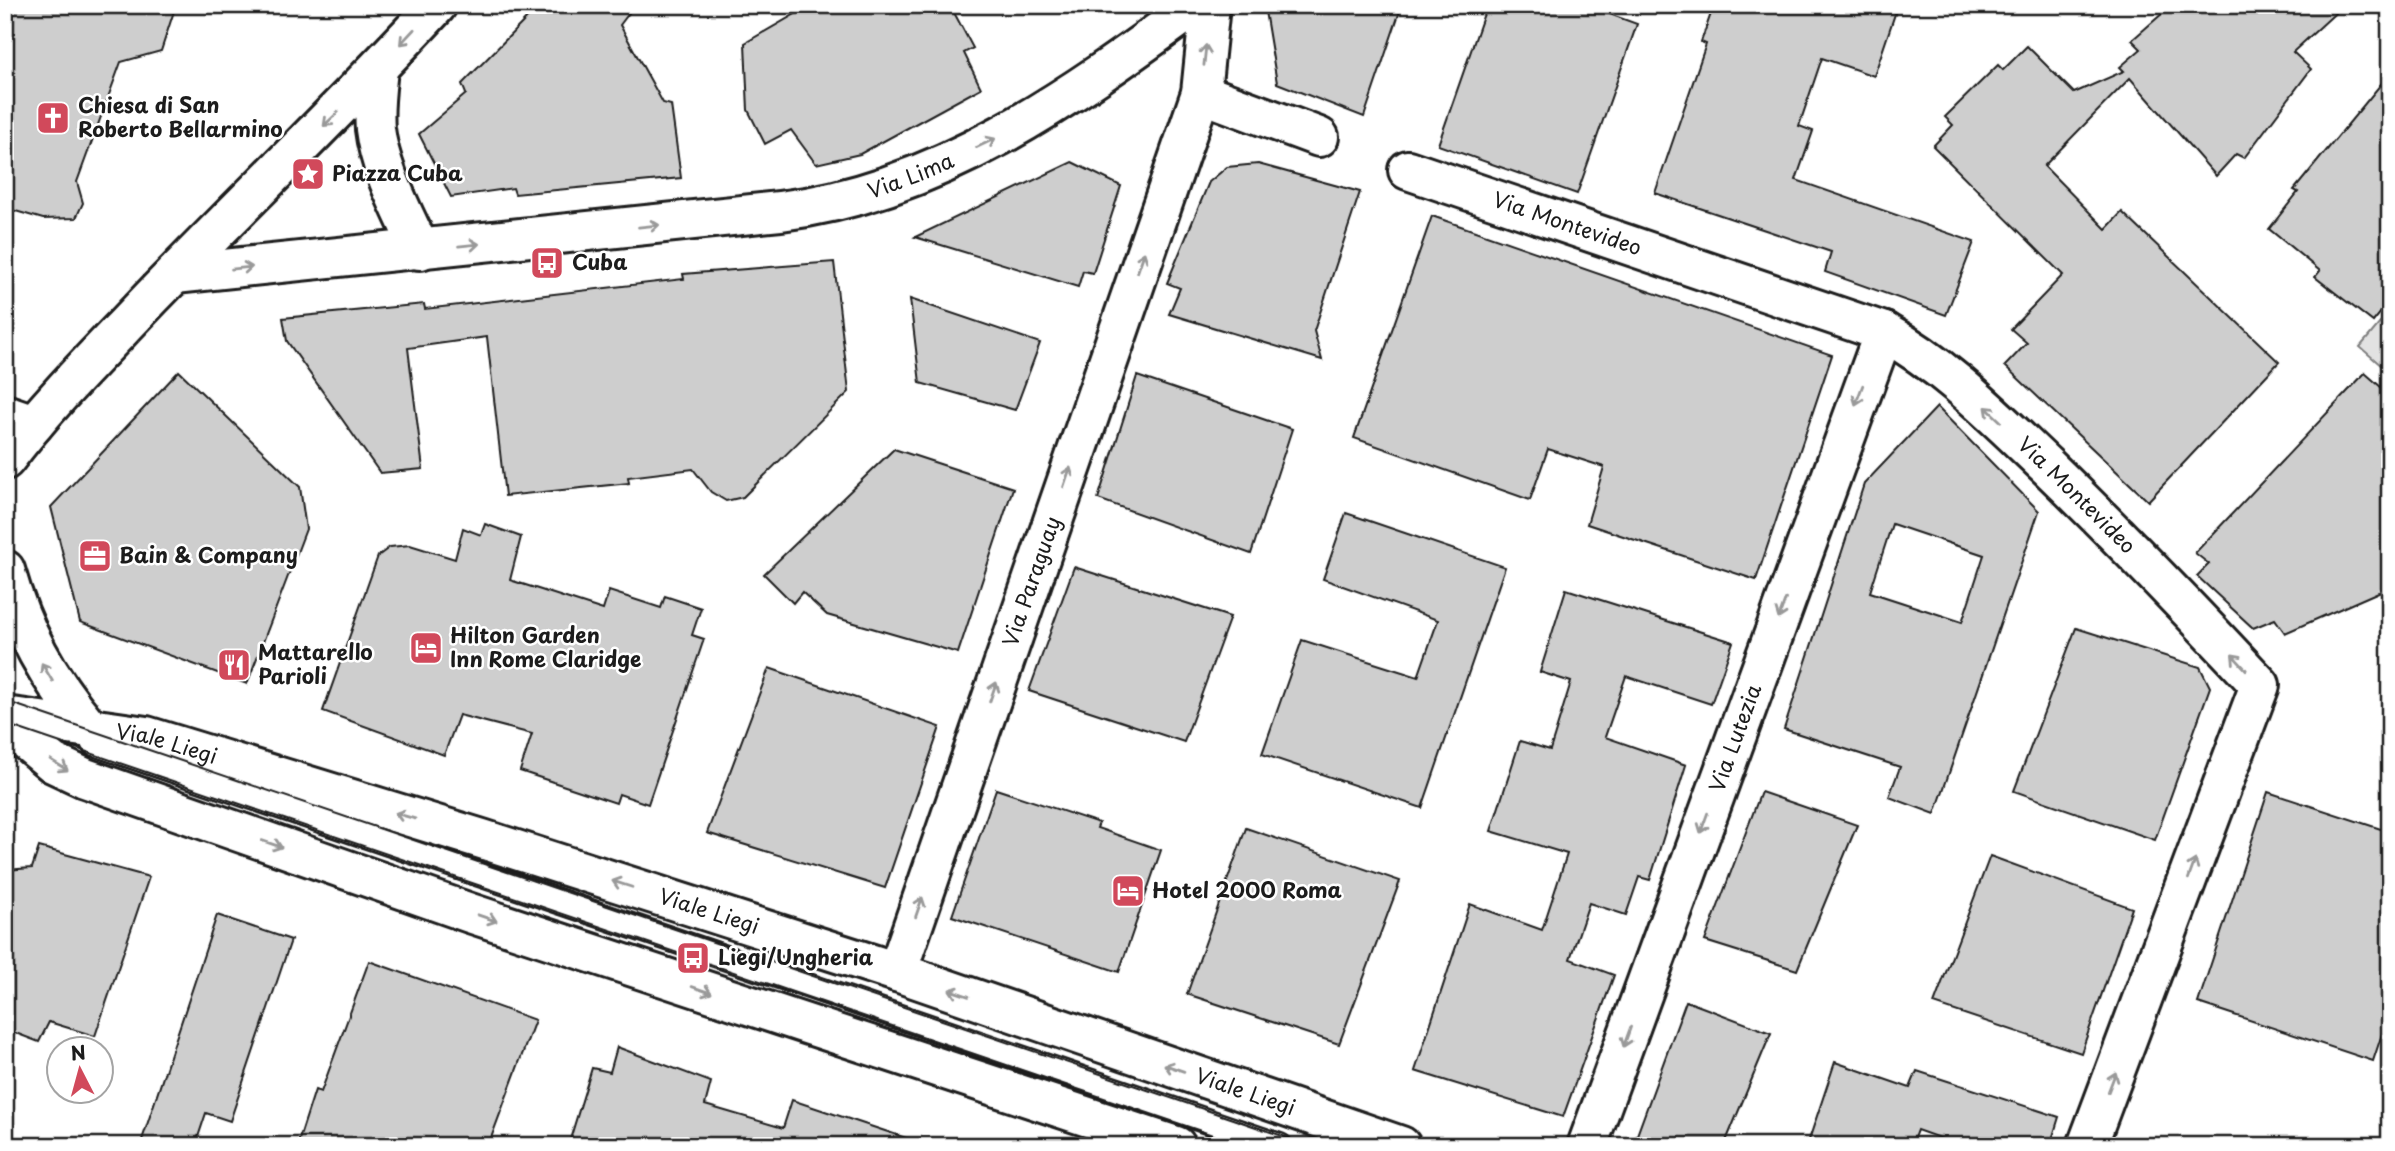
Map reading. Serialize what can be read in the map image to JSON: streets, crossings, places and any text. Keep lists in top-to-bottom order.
{
  "streets": {
    "street": [
      "Via Lima",
      "Via Montevideo",
      "Via Paraguay",
      "Via Lutezia",
      "Viale Liegi"
    ]
  },
  "crossings": [
    ["Via Montevideo", "Via Lutezia"],
    ["Via Paraguay", "Viale Liegi"]
  ],
  "one_way": [
    "Via Lima",
    "Via Montevideo",
    "Via Paraguay",
    "Via Lutezia"
  ],
  "places": {
    "church": ["Chiesa di San Roberto Bellarmino"],
    "place": ["Piazza Cuba"],
    "bus stop": ["Cuba", "Liegi/Ungheria"],
    "office": ["Bain & Company"],
    "hotel": ["Hilton Garden Inn Rome Claridge", "Hotel 2000 Roma"],
    "restaurant": ["Mattarello Parioli"]
  },
  "north": "top"
}
